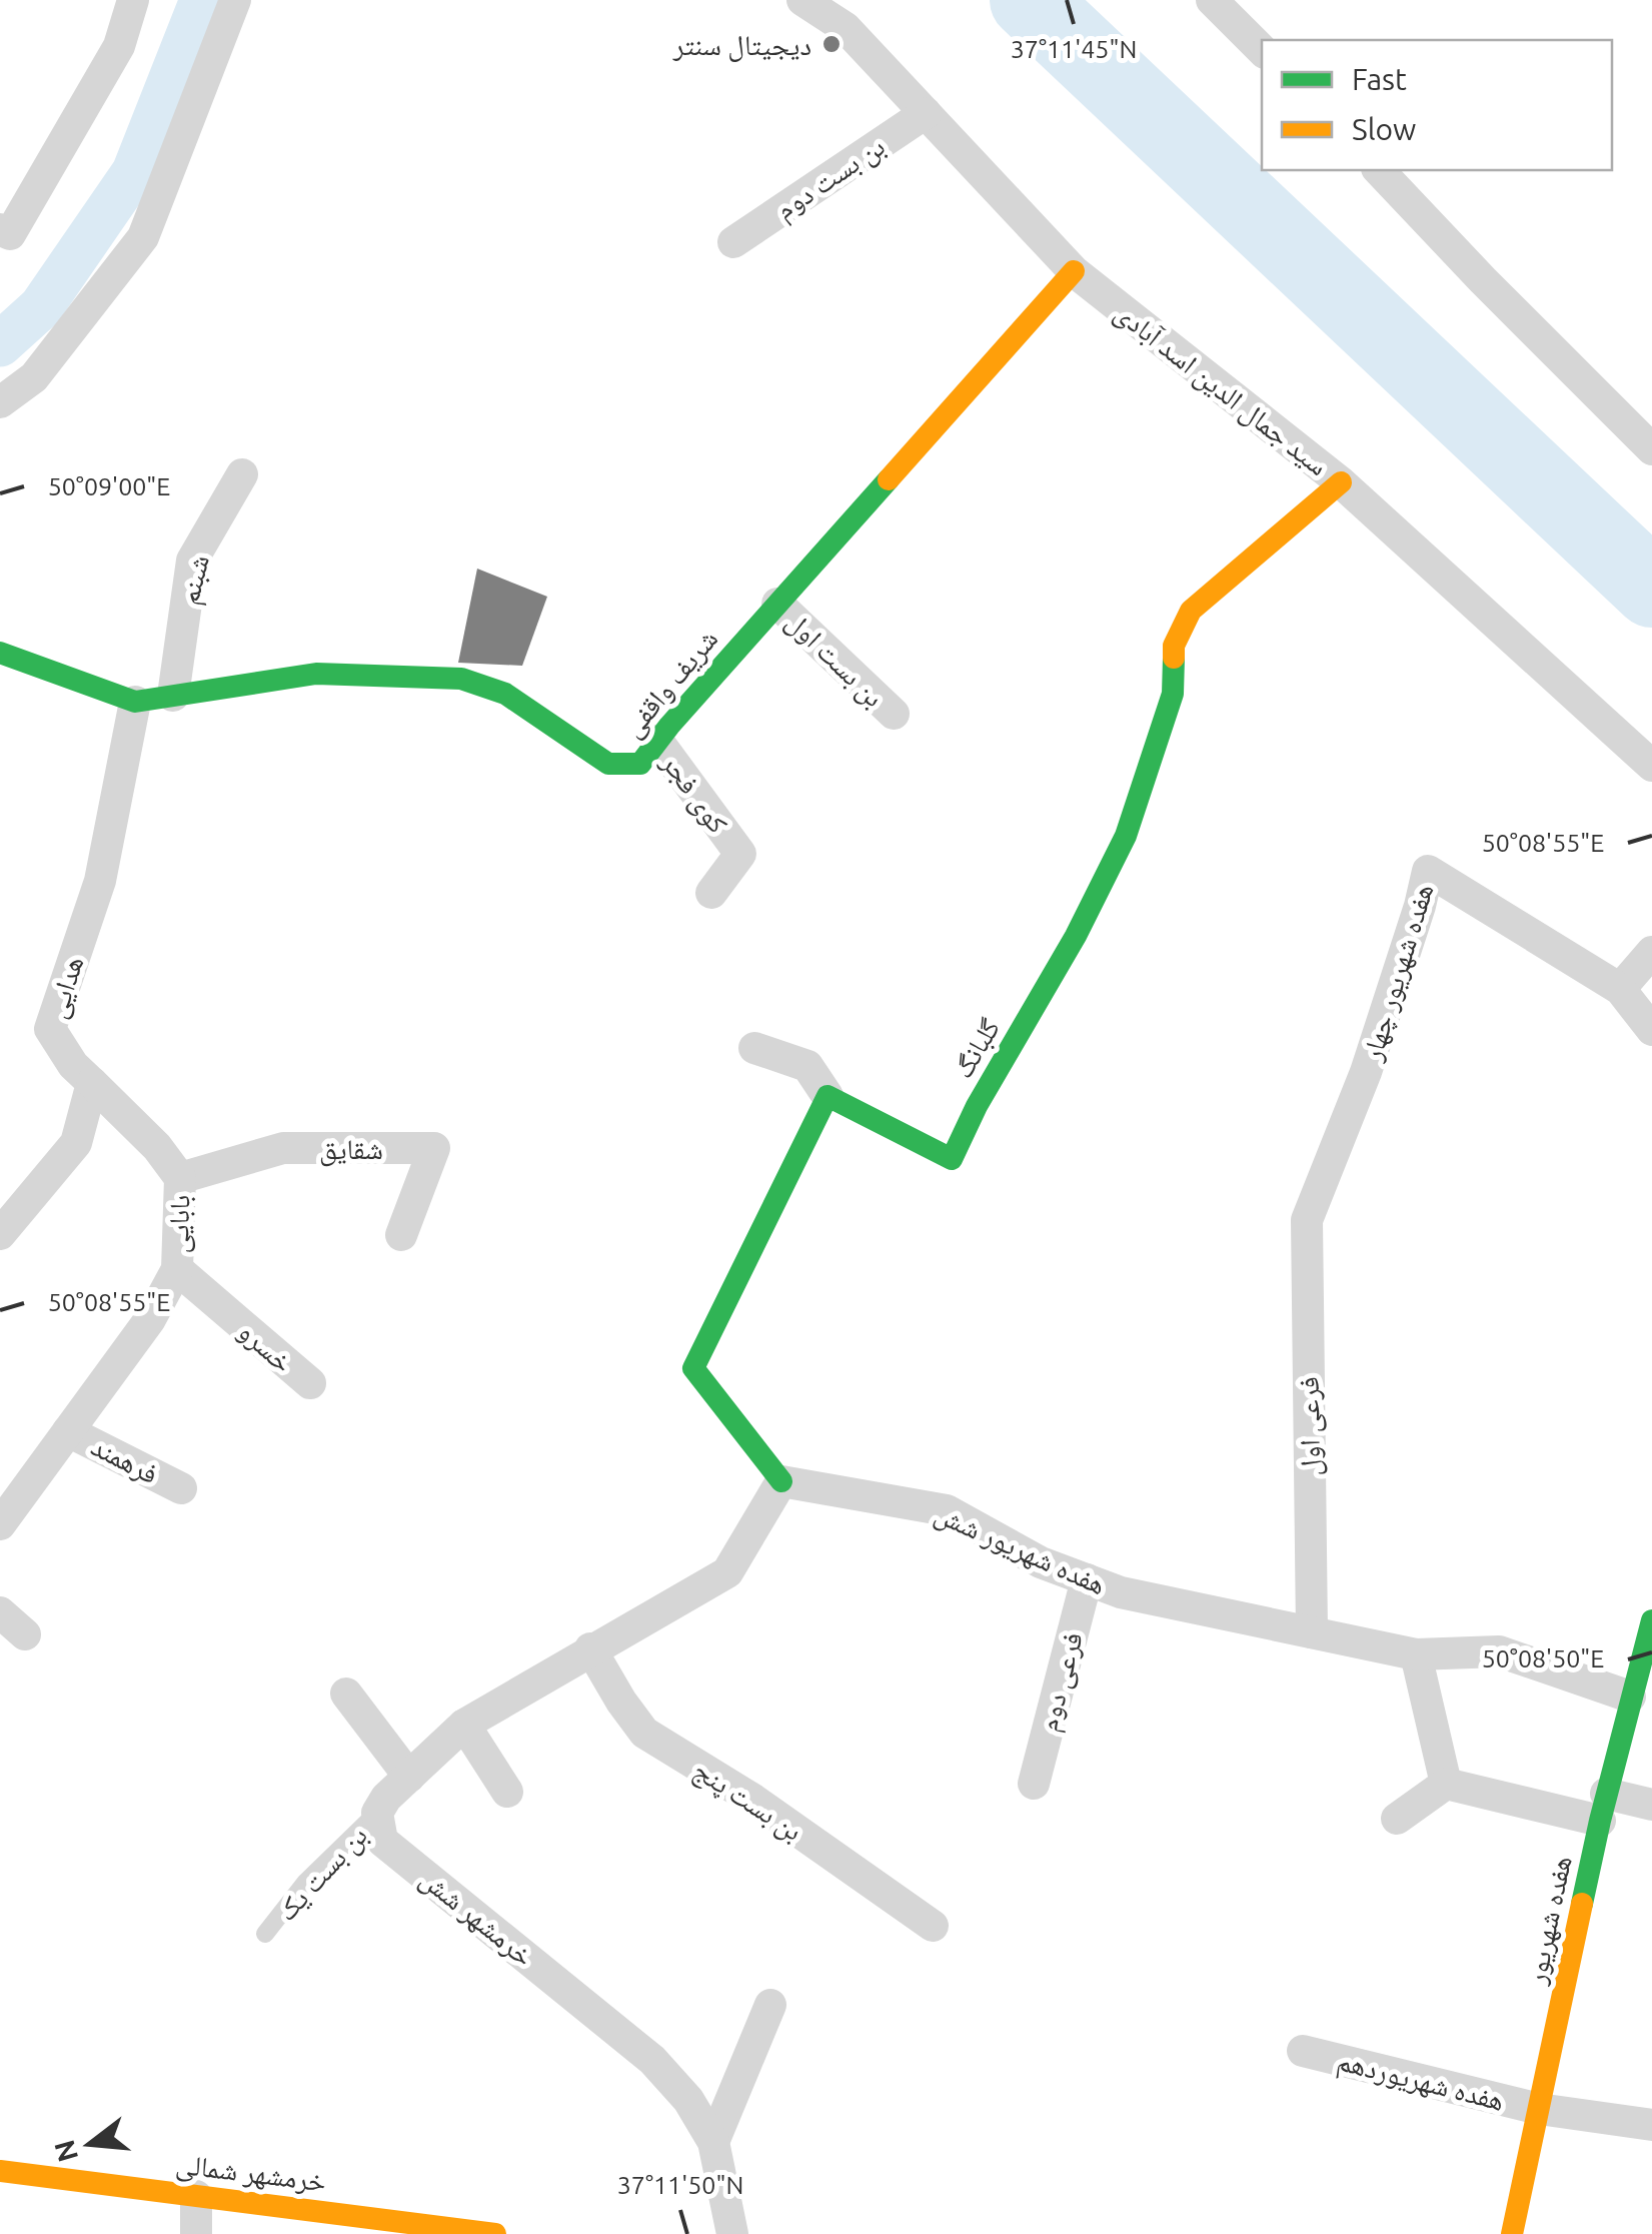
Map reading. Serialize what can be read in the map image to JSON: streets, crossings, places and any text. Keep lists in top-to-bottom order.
{
  "streets": {
    "street": [
      "بن بست دوم",
      "سید جمال الدین اسد آبادی",
      "شبنم",
      "بن بست اول",
      "شریف واقفی",
      "کوی فجر",
      "هفده شهریور چهار",
      "هدایی",
      "گلبانگ",
      "شقایق",
      "بابایی",
      "خسرو",
      "فرعی اول",
      "فرهمند",
      "هفده شهریور شش",
      "فرعی دوم",
      "بن بست پنج",
      "خرمشهر شش",
      "هفده شهریور",
      "هفده شهریوردهم",
      "خرمشهر شمالی"
    ],
    "lane": ["بن بست یک"]
  },
  "crossings": [
    ["بن بست دوم", "سید جمال الدین اسد آبادی"],
    ["سید جمال الدین اسد آبادی", "شریف واقفی"],
    ["سید جمال الدین اسد آبادی", "گلبانگ"],
    ["شبنم", "شریف واقفی"],
    ["بن بست اول", "شریف واقفی"],
    ["شریف واقفی", "کوی فجر"],
    ["شریف واقفی", "هدایی"],
    ["هفده شهریور چهار", "فرعی اول"],
    ["هدایی", "بابایی"],
    ["شقایق", "بابایی"],
    ["بابایی", "خسرو"],
    ["بابایی", "فرهمند"],
    ["فرعی اول", "هفده شهریور شش"],
    ["هفده شهریور شش", "فرعی دوم"],
    ["هفده شهریور شش", "هفده شهریور"],
    ["بن بست یک", "خرمشهر شش"],
    ["هفده شهریور", "هفده شهریوردهم"]
  ],
  "places": ["دیجیتال سنتر"],
  "legend": ["Fast", "Slow"],
  "north": "left",
  "coordinates": [
    "37°11'45\"N",
    "50°09'00\"E",
    "50°08'55\"E",
    "50°08'50\"E",
    "37°11'50\"N"
  ]
}
